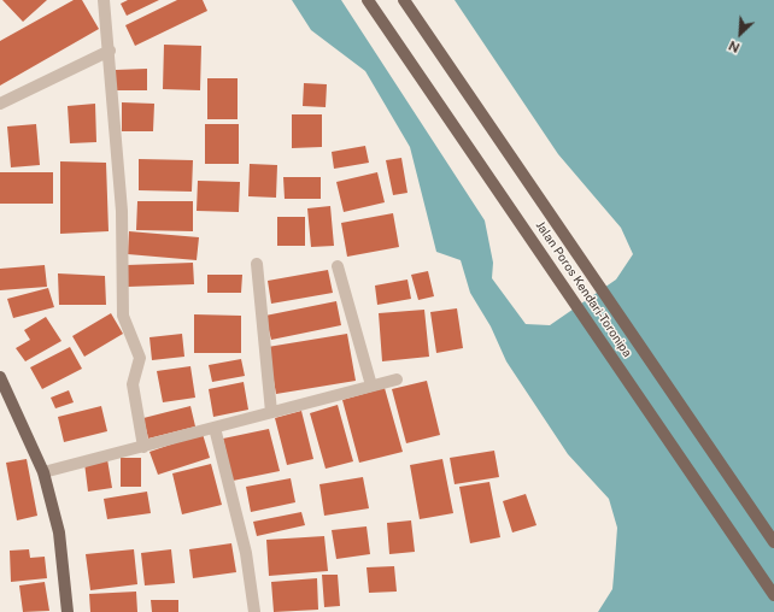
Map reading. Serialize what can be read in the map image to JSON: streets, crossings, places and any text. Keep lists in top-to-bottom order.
{
  "streets": {
    "main road": ["Jalan Poros Kendari-Toronipa"]
  },
  "north": "bottom left"
}
